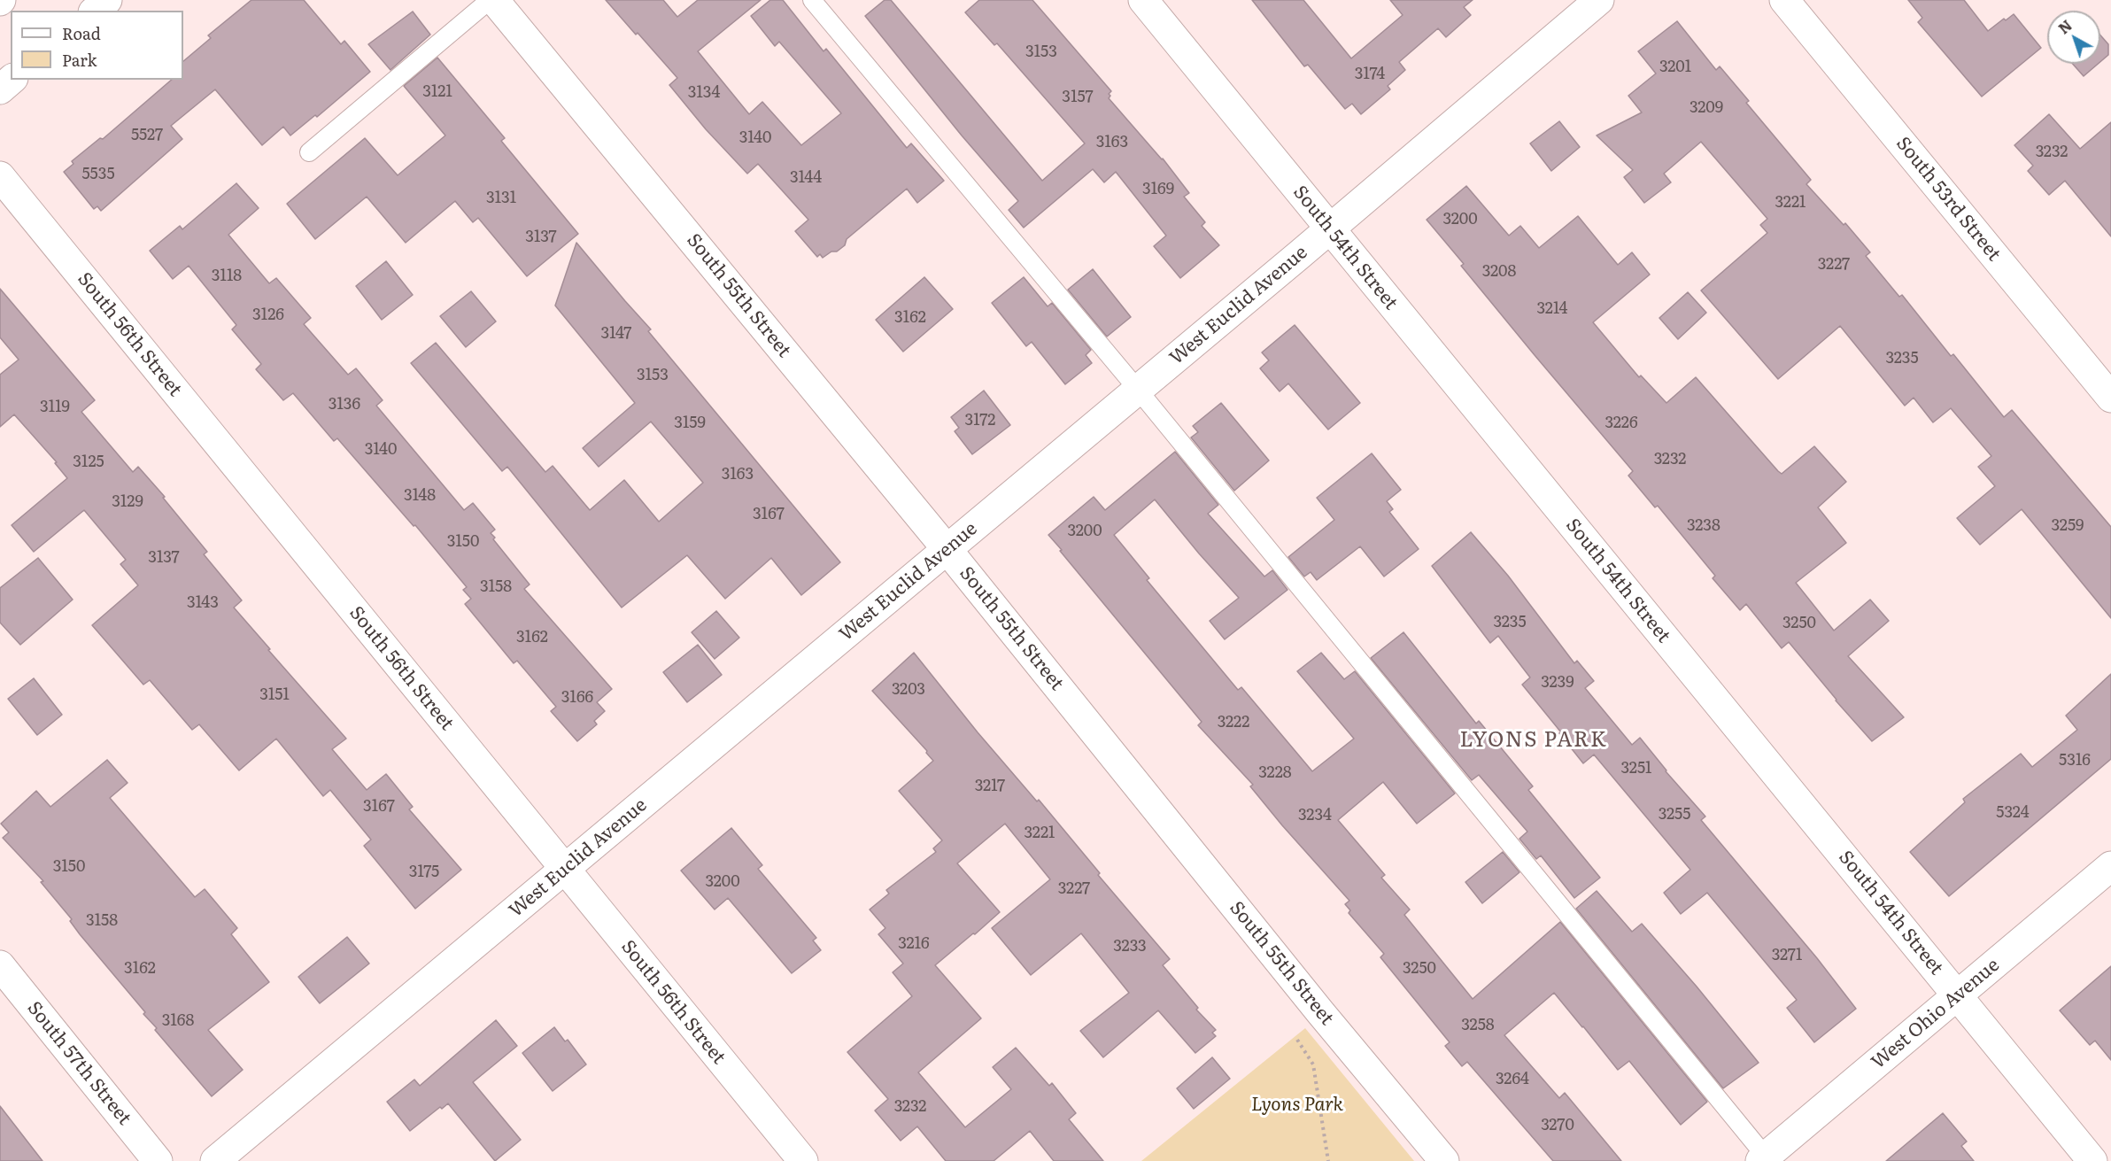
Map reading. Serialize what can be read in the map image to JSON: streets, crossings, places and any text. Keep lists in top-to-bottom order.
{
  "streets": {
    "street": [
      "South 53rd Street",
      "South 54th Street",
      "South 55th Street",
      "West Euclid Avenue",
      "South 56th Street",
      "West Ohio Avenue",
      "South 57th Street"
    ]
  },
  "crossings": [
    ["South 54th Street", "West Euclid Avenue"],
    ["South 54th Street", "West Ohio Avenue"],
    ["South 55th Street", "West Euclid Avenue"],
    ["West Euclid Avenue", "South 56th Street"]
  ],
  "districts": ["LYONS PARK"],
  "parks": ["Lyons Park"],
  "house_numbers": [
    "3153",
    "3201",
    "3174",
    "3121",
    "3134",
    "3157",
    "3209",
    "5527",
    "3140",
    "3163",
    "3232",
    "5535",
    "3144",
    "3169",
    "3131",
    "3221",
    "3200",
    "3137",
    "3227",
    "3208",
    "3118",
    "3214",
    "3126",
    "3162",
    "3147",
    "3235",
    "3153",
    "3136",
    "3119",
    "3172",
    "3159",
    "3226",
    "3140",
    "3232",
    "3125",
    "3163",
    "3148",
    "3129",
    "3167",
    "3238",
    "3259",
    "3200",
    "3150",
    "3137",
    "3158",
    "3143",
    "3235",
    "3250",
    "3162",
    "3239",
    "3203",
    "3151",
    "3166",
    "3222",
    "5316",
    "3251",
    "3228",
    "3217",
    "3167",
    "5324",
    "3255",
    "3234",
    "3221",
    "3150",
    "3175",
    "3200",
    "3227",
    "3158",
    "3216",
    "3233",
    "3271",
    "3162",
    "3250",
    "3168",
    "3258",
    "3264",
    "3232",
    "3270"
  ],
  "legend": ["Road", "Park"],
  "north": "top left"
}
